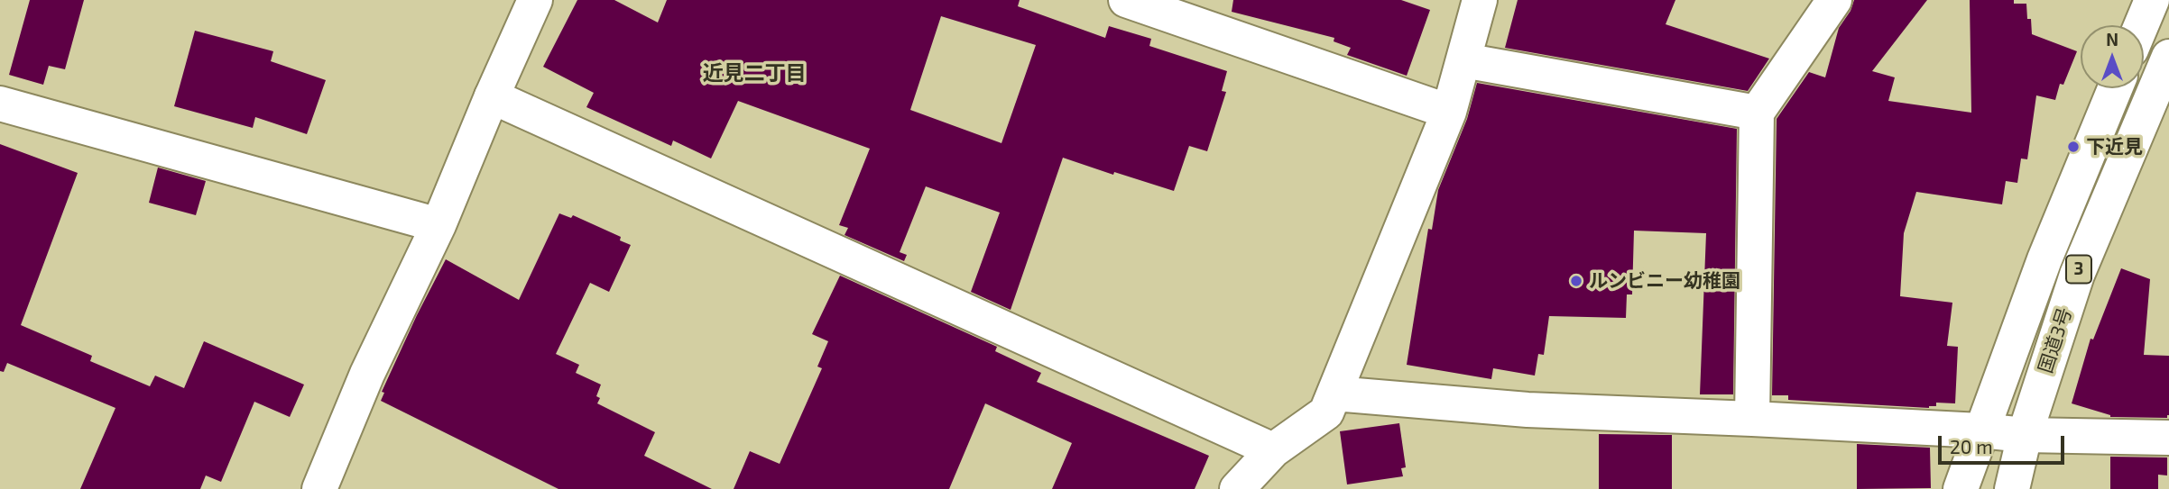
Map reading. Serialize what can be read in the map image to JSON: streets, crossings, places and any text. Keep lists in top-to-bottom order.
{
  "streets": {
    "main road": ["3", "国道3号"]
  },
  "districts": ["近見二丁目"],
  "places": ["下近見", "ルンビニー幼稚園"],
  "scale_bar": "20 m",
  "north": "top"
}
